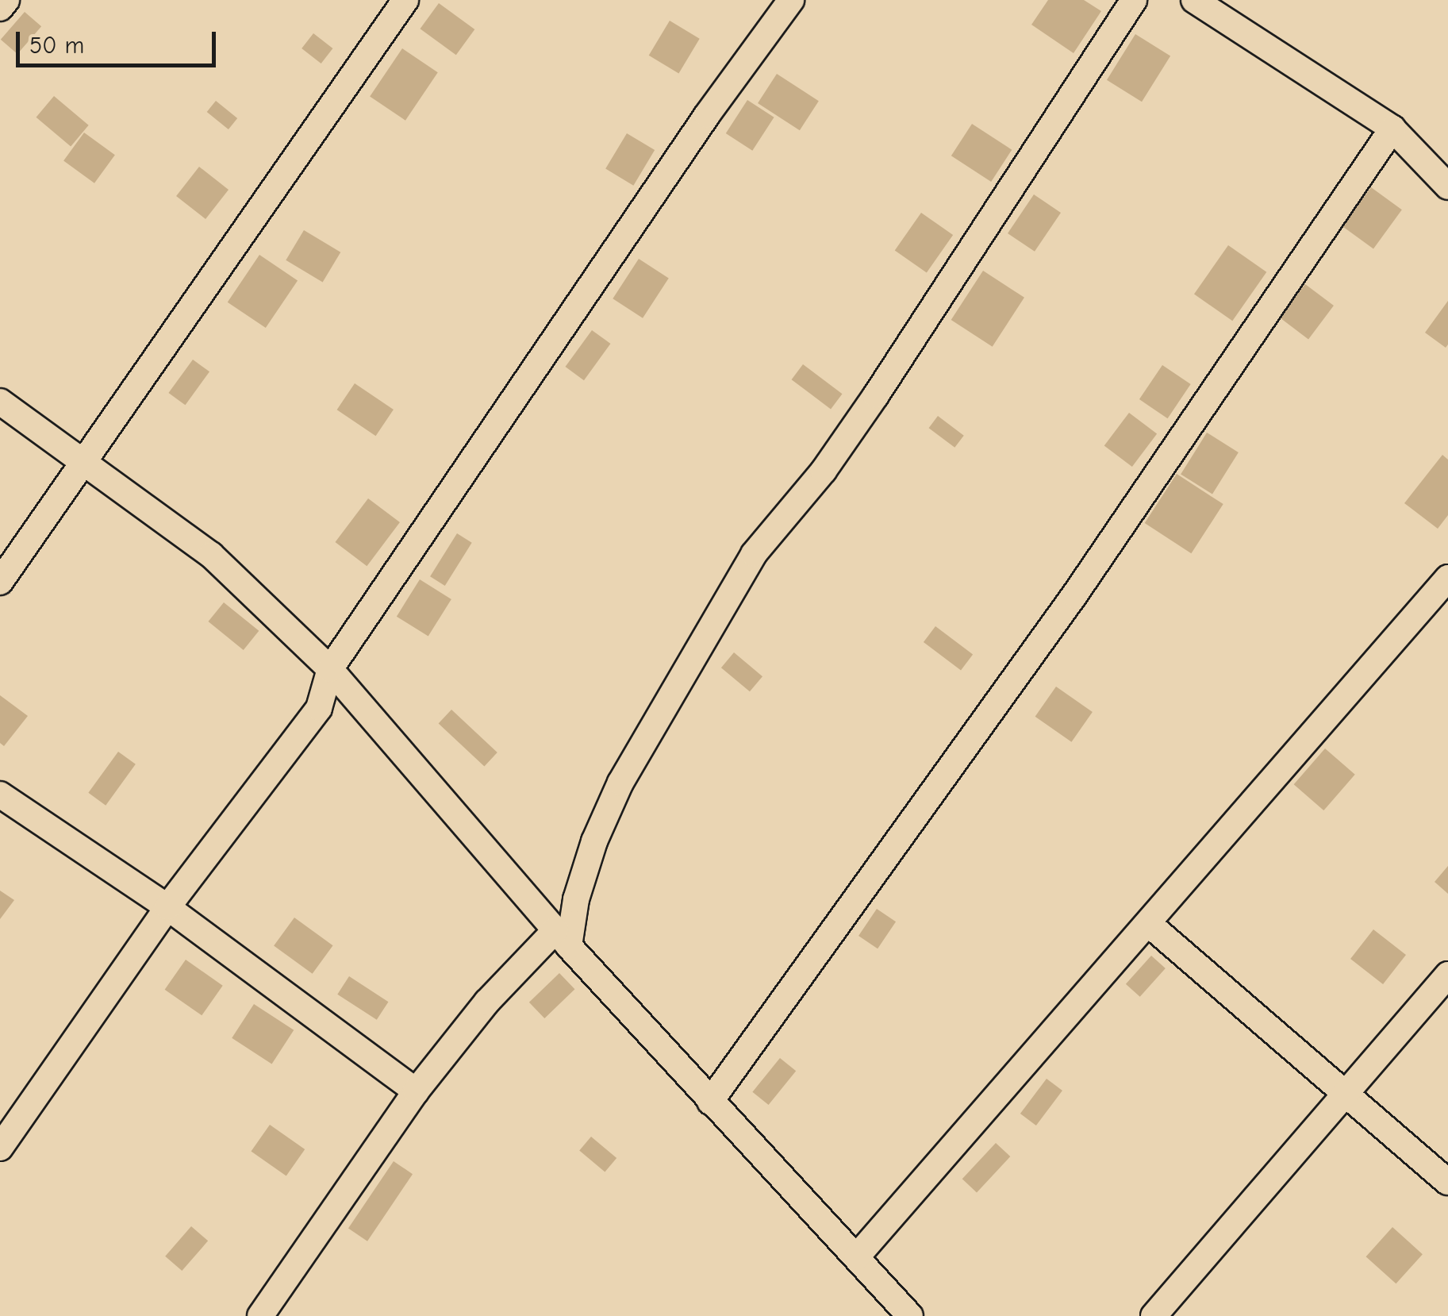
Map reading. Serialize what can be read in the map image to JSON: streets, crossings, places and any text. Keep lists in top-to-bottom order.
{
  "scale_bar": "50 m"
}
